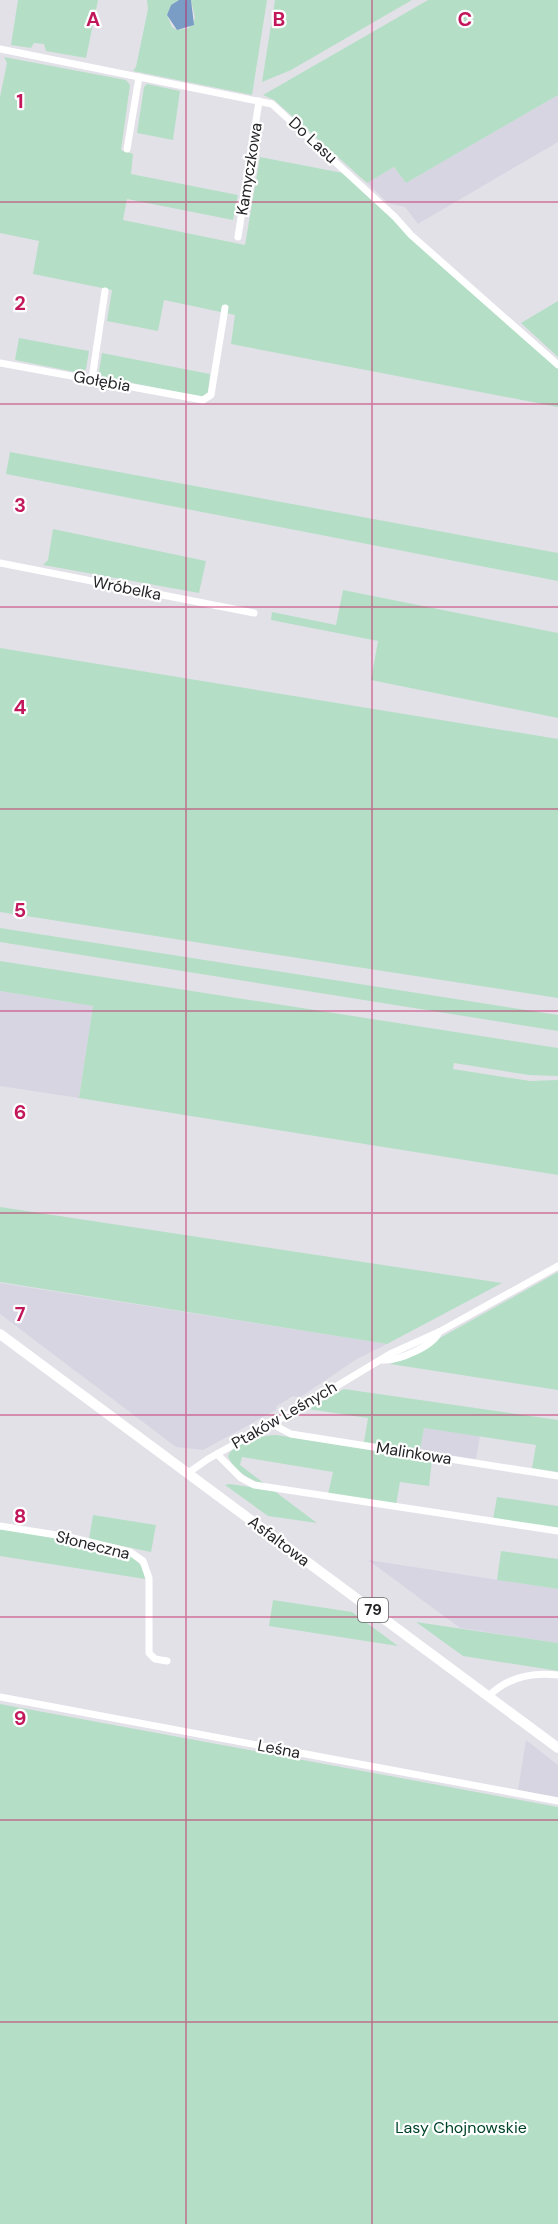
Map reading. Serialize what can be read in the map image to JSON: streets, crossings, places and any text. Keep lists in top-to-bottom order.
{
  "streets": {
    "main road": ["Asfaltowa", "79"],
    "street": [
      "Do Lasu",
      "Kamyczkowa",
      "Gołębia",
      "Wróbelka",
      "Ptaków Leśnych",
      "Malinkowa",
      "Słoneczna",
      "Leśna"
    ]
  },
  "crossings": [
    ["Do Lasu", "Kamyczkowa"],
    ["Ptaków Leśnych", "Malinkowa"],
    ["Ptaków Leśnych", "Asfaltowa"]
  ],
  "parks": ["Lasy Chojnowskie"],
  "grid": {
    "columns": ["A", "B", "C"],
    "rows": [
      "1",
      "2",
      "3",
      "4",
      "5",
      "6",
      "7",
      "8",
      "9"
    ]
  }
}
